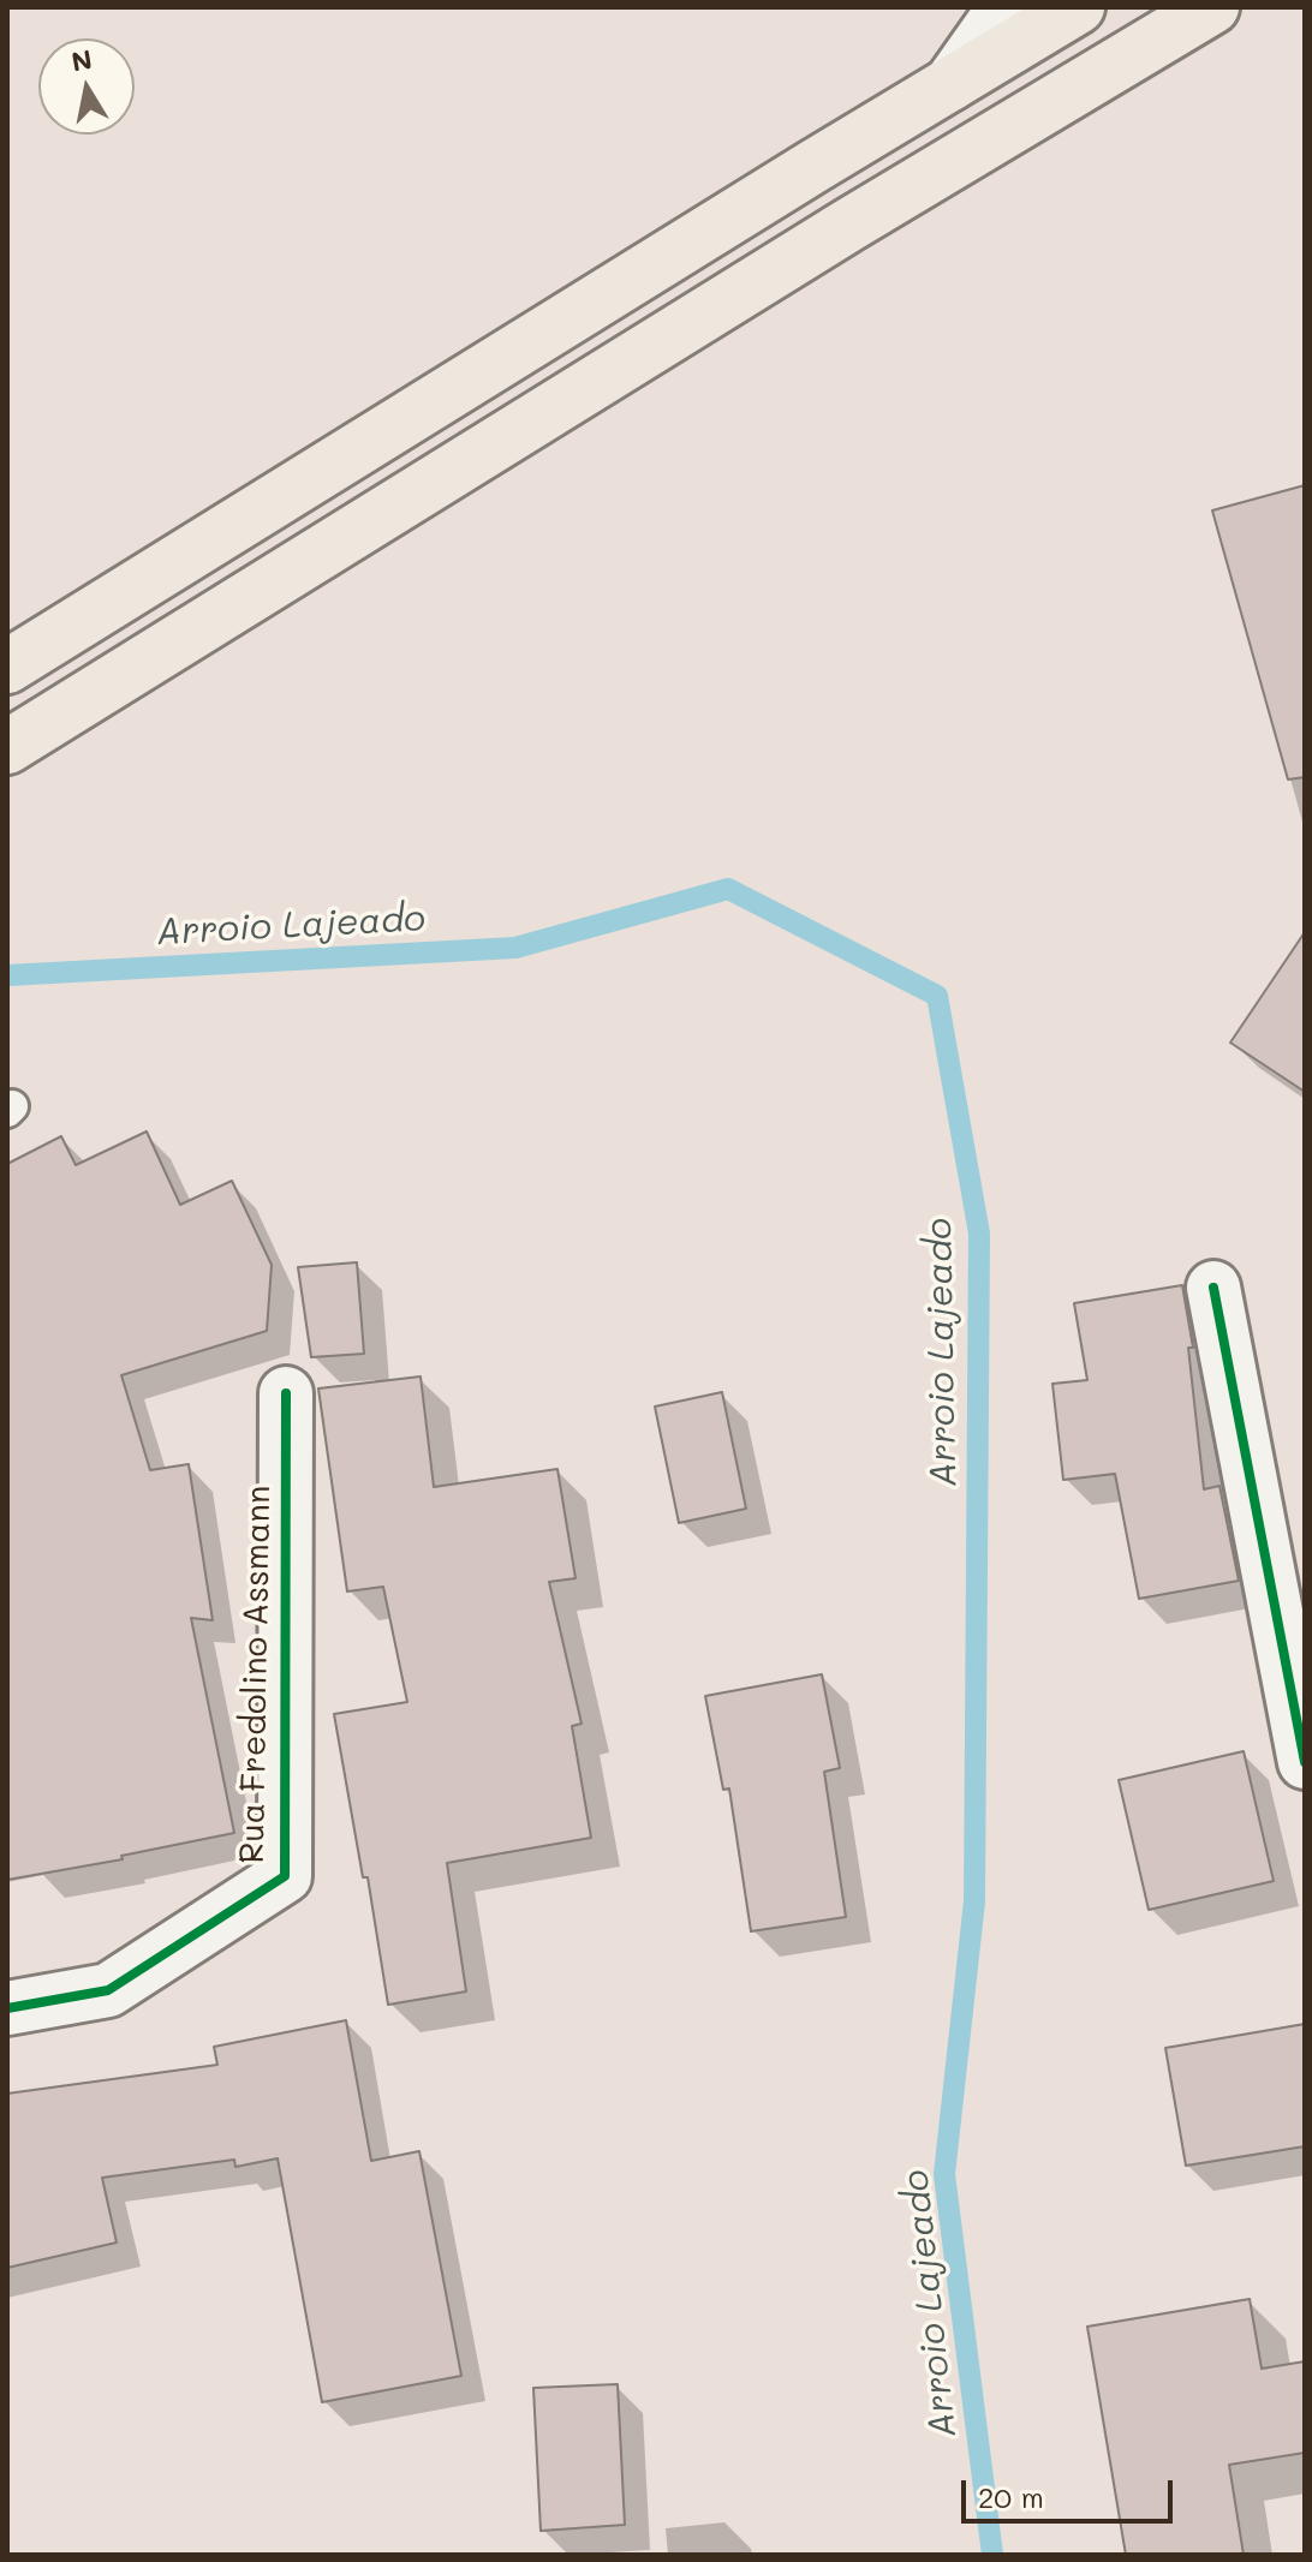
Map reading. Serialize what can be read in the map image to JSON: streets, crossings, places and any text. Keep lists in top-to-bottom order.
{
  "streets": {
    "street": ["Rua Fredolino Assmann"]
  },
  "water": ["Arroio Lajeado"],
  "scale_bar": "20 m",
  "north": "top"
}
